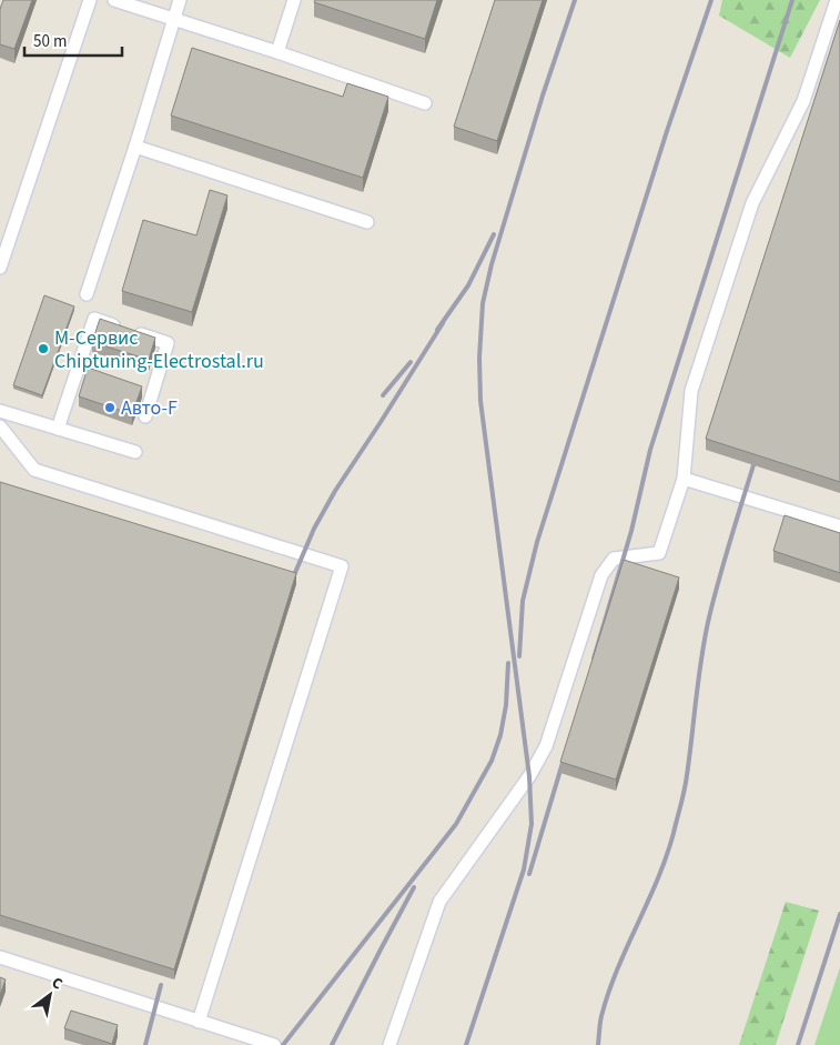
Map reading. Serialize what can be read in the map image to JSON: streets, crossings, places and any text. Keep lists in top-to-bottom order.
{
  "places": ["M-Сервис Chiptuning-Electrostal.ru", "Авто-F"],
  "scale_bar": "50 m",
  "north": "top right"
}
